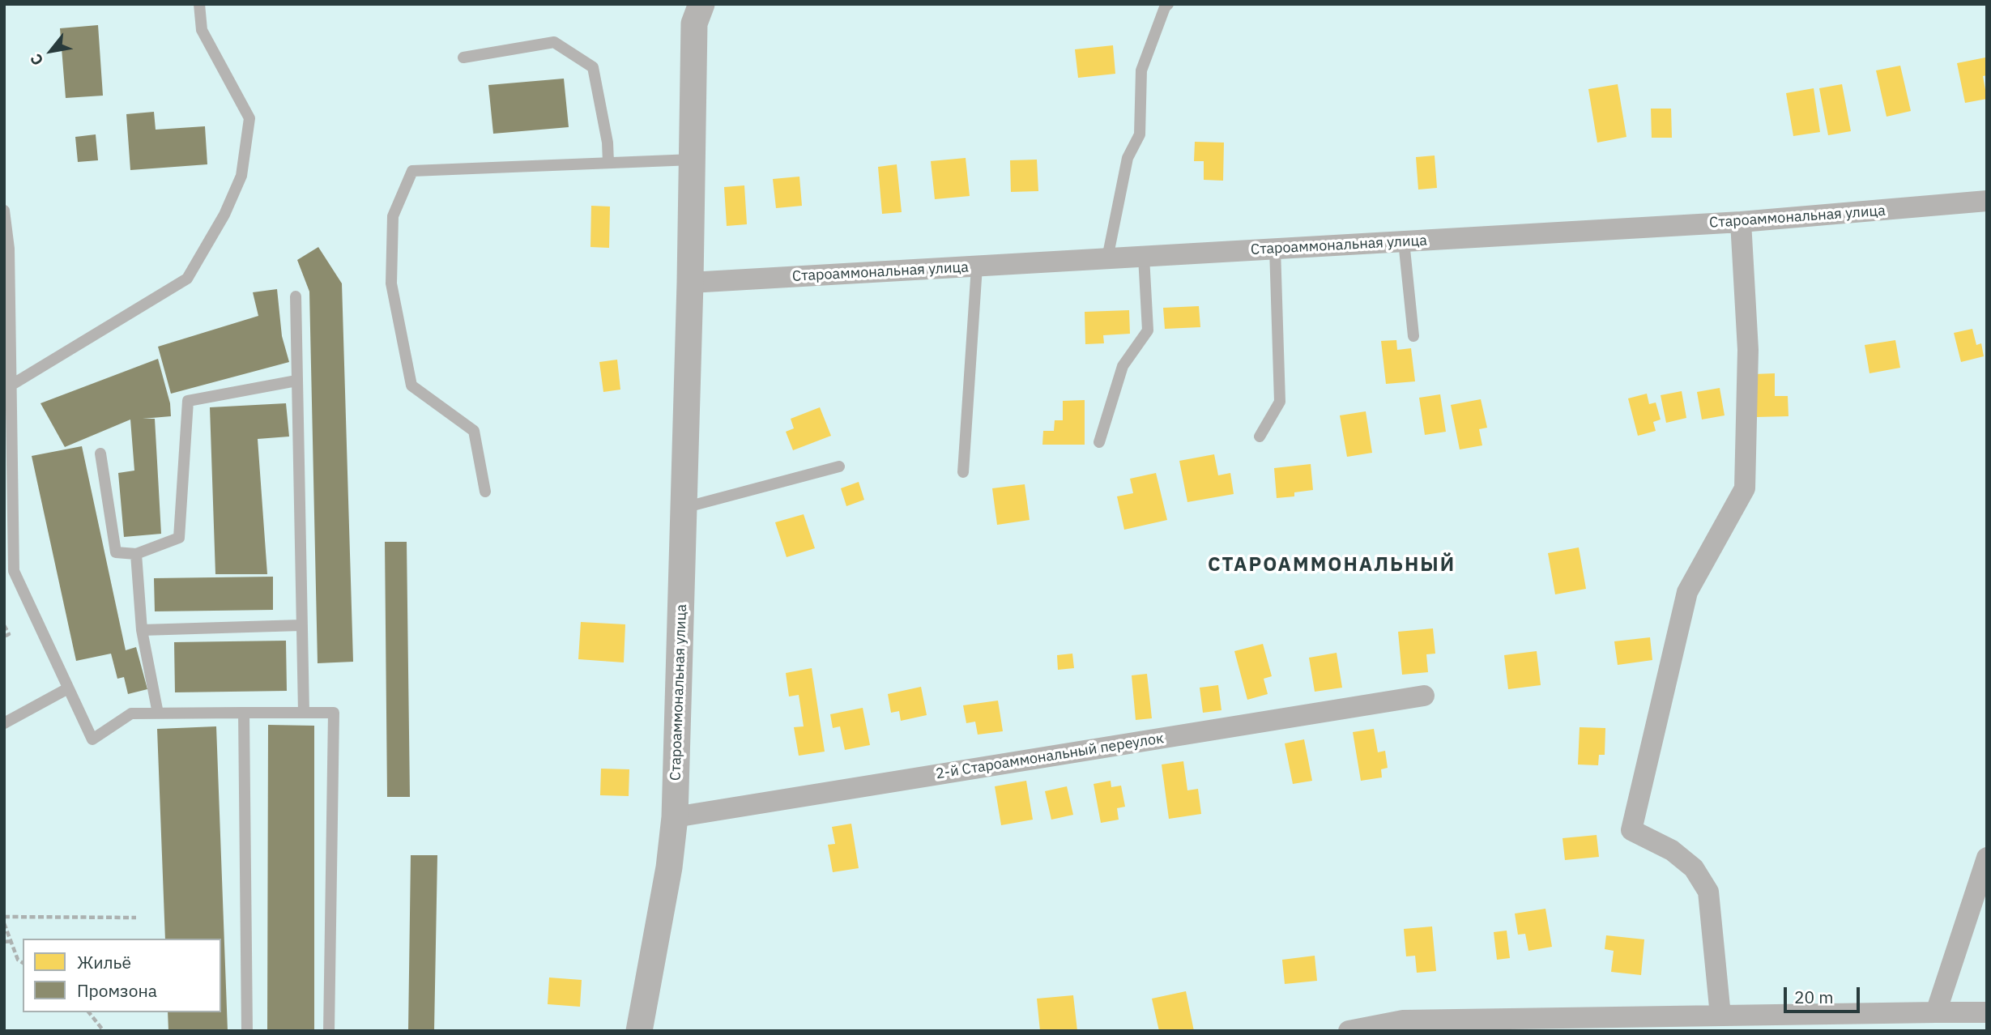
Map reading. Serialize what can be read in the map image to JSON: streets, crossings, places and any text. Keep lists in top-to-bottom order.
{
  "streets": {
    "street": ["Староаммональная улица", "2-й Староаммональный переулок"]
  },
  "crossings": [
    ["Староаммональная улица", "2-й Староаммональный переулок"]
  ],
  "districts": ["СТАРОАММОНАЛЬНЫЙ"],
  "legend": ["Жильё", "Промзона"],
  "scale_bar": "20 m",
  "north": "bottom left"
}
